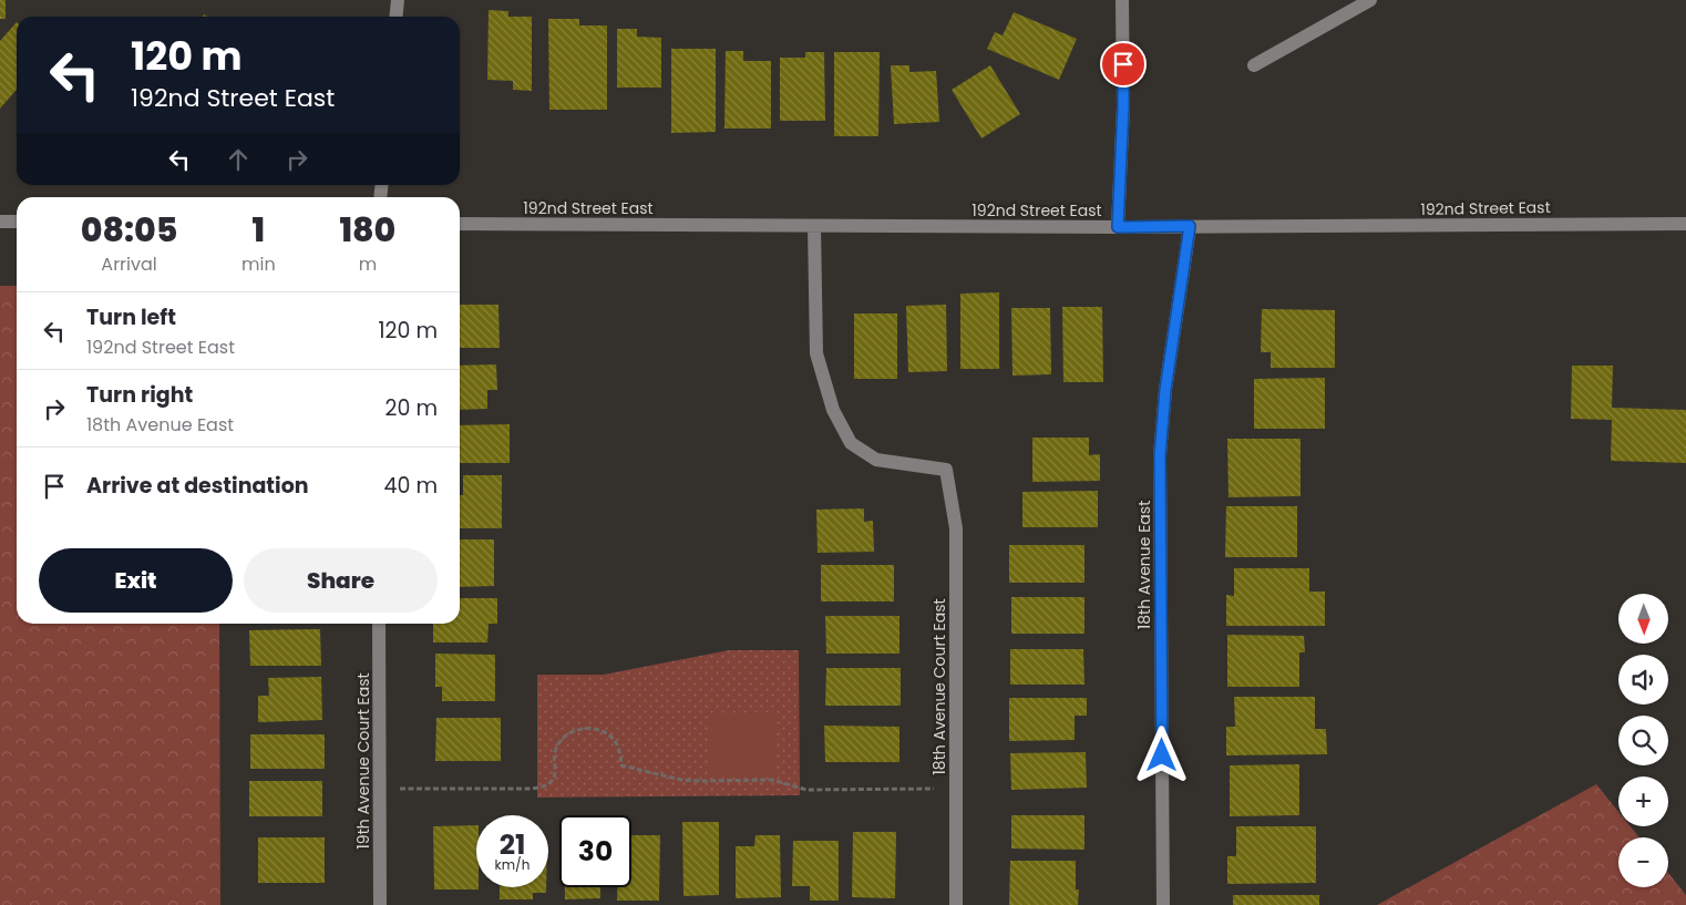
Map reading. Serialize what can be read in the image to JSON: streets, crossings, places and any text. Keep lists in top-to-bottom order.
{
  "streets": {
    "street": [
      "192nd Street East",
      "18th Avenue East",
      "18th Avenue Court East",
      "19th Avenue Court East"
    ]
  },
  "crossings": [
    ["192nd Street East", "18th Avenue East"],
    ["192nd Street East", "18th Avenue Court East"]
  ],
  "north": "bottom",
  "page": {
    "turn": ["120 m", "192nd Street East"],
    "eta": [
      "08:05",
      "Arrival",
      "1",
      "min",
      "180",
      "m"
    ],
    "list": [
      {
        "name": "Turn left",
        "note": "192nd Street East",
        "value": "120 m"
      },
      {
        "name": "Turn right",
        "note": "18th Avenue East",
        "value": "20 m"
      },
      {
        "name": "Arrive at destination",
        "value": "40 m"
      }
    ],
    "buttons": ["Exit", "Share"],
    "map_buttons": ["+", "−"],
    "speed": "21 km/h",
    "limit": "30"
  }
}
